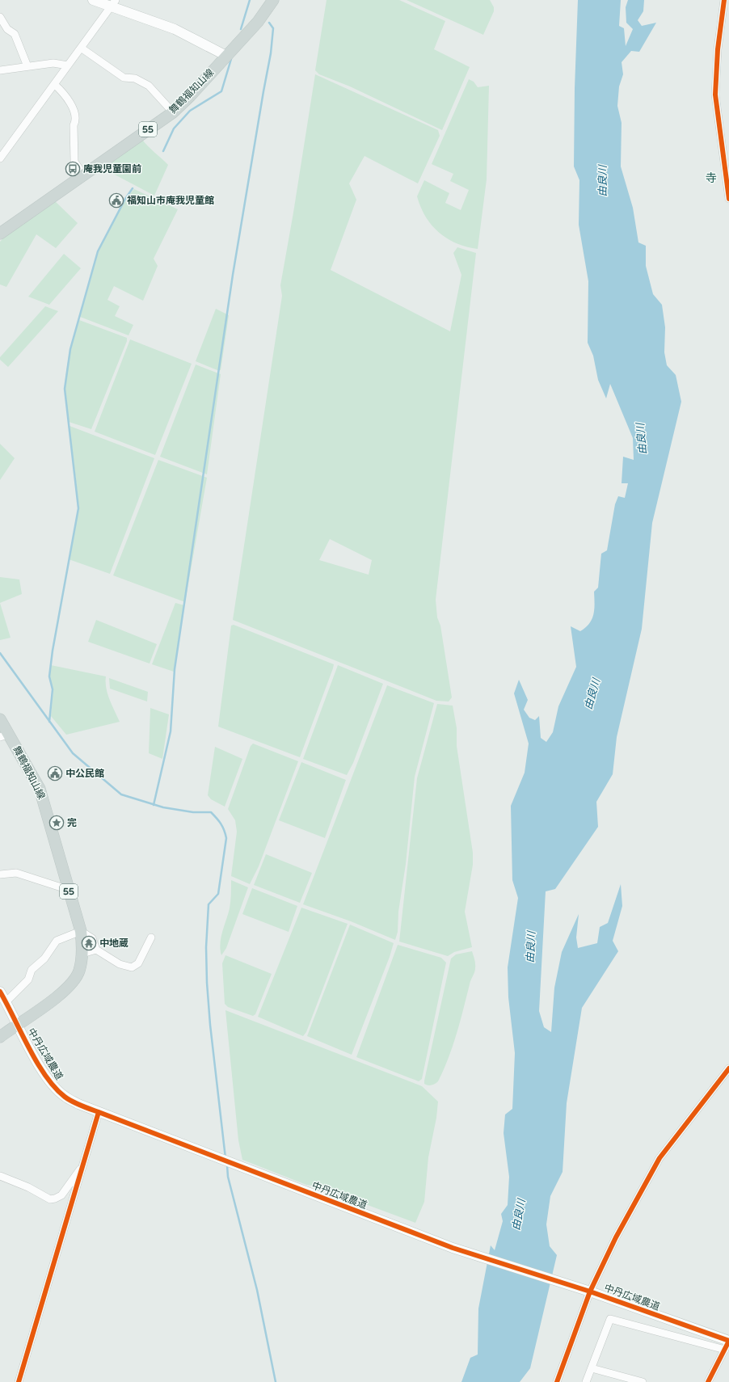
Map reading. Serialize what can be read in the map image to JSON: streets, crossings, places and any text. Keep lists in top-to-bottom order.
{
  "streets": {
    "main road": ["舞鶴福知山線", "55"],
    "street": ["中丹広域農道"]
  },
  "crossings": [
    ["舞鶴福知山線", "中丹広域農道"]
  ],
  "districts": ["寺"],
  "water": ["由良川"],
  "places": {
    "bus stop": ["庵我児童園前"],
    "public building": ["福知山市庵我児童館", "中公民館"],
    "place": ["完"],
    "temple": ["中地蔵"]
  }
}
